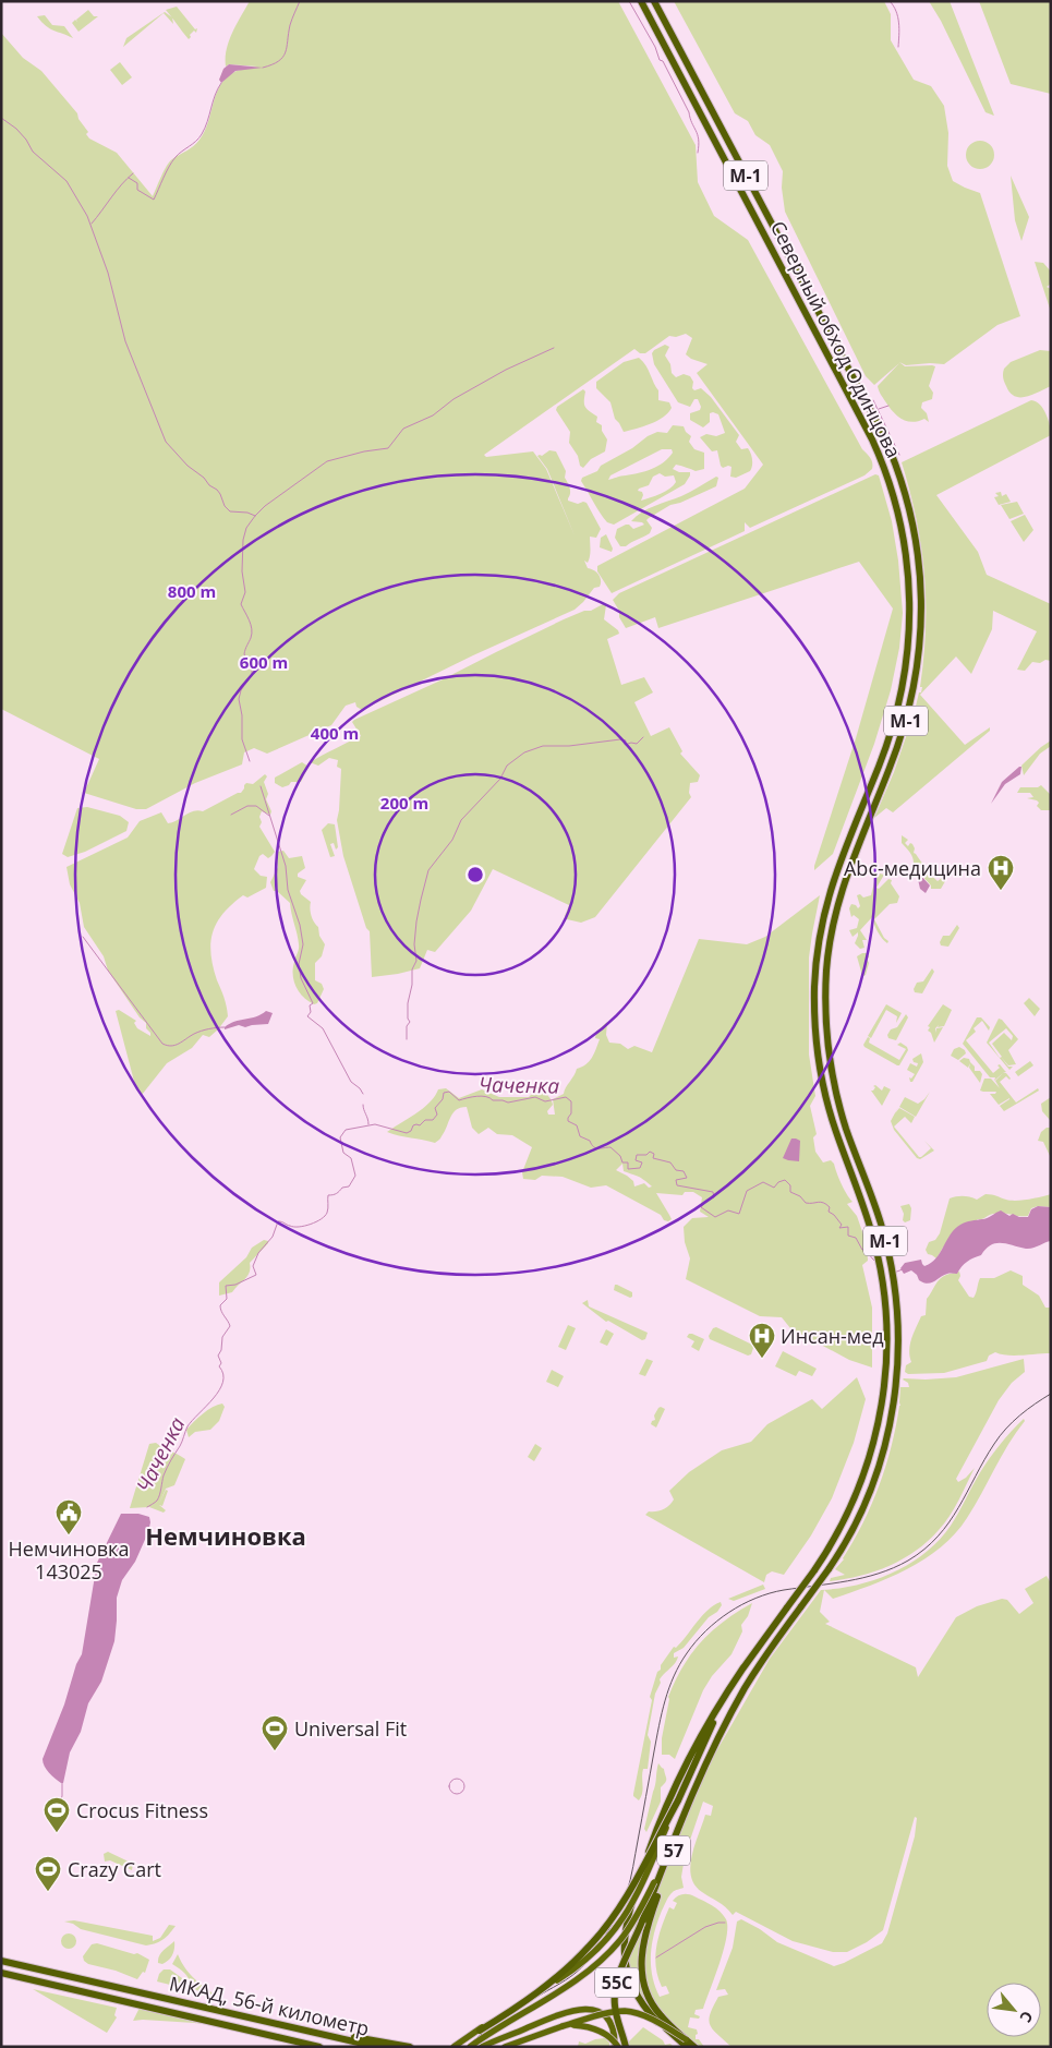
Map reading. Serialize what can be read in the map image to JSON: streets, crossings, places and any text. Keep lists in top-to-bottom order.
{
  "streets": {
    "highway": [
      "М-1",
      "Северный обход Одинцова",
      "57",
      "55C",
      "МКАД, 56-й километр"
    ]
  },
  "crossings": [
    ["Северный обход Одинцова", "57"],
    ["Северный обход Одинцова", "55C"]
  ],
  "districts": ["Немчиновка"],
  "water": ["Чаченка"],
  "places": {
    "hospital": ["Abc-медицина", "Инсан-мед"],
    "public building": ["Немчиновка 143025"],
    "sports": ["Universal Fit", "Crocus Fitness", "Crazy Cart"]
  },
  "north": "bottom right",
  "rings": [
    "800 m",
    "600 m",
    "400 m",
    "200 m"
  ]
}
